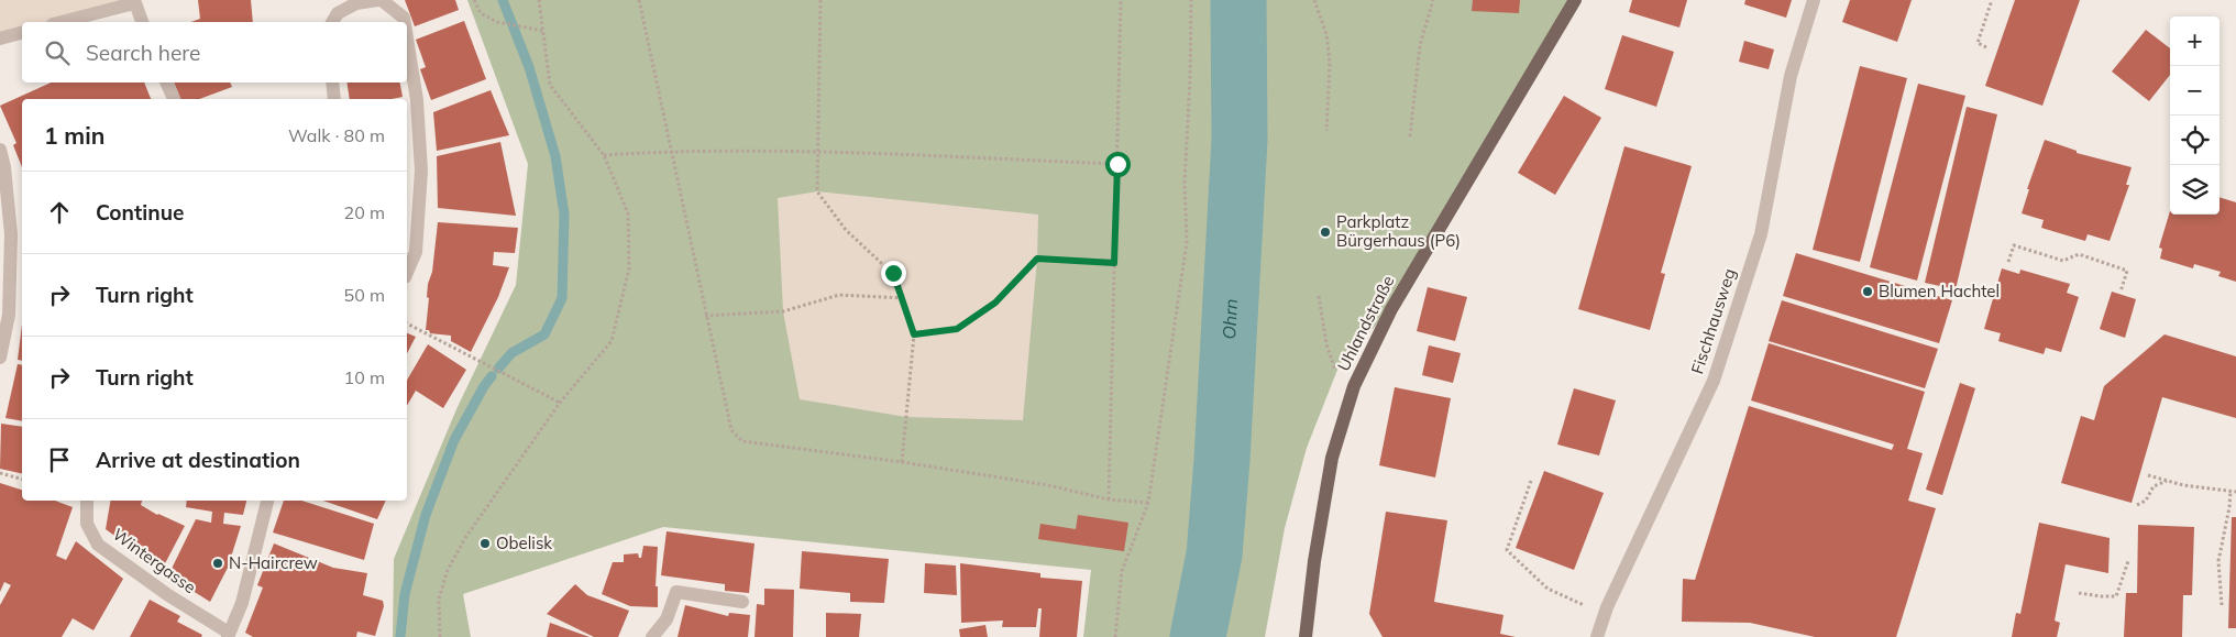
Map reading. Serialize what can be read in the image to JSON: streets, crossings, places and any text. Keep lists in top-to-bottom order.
{
  "streets": {
    "main road": ["Uhlandstraße"],
    "street": ["Fischhausweg", "Wintergasse"]
  },
  "water": ["Ohrn"],
  "places": [
    "Parkplatz Bürgerhaus (P6)",
    "Blumen Hachtel",
    "Obelisk",
    "N-Haircrew"
  ],
  "page": {
    "map_buttons": ["+", "−"],
    "search": "Search here",
    "heading": ["1 min", "Walk · 80 m"],
    "list": [
      ["Continue", "20 m"],
      ["Turn right", "50 m"],
      ["Turn right", "10 m"],
      "Arrive at destination"
    ]
  }
}
